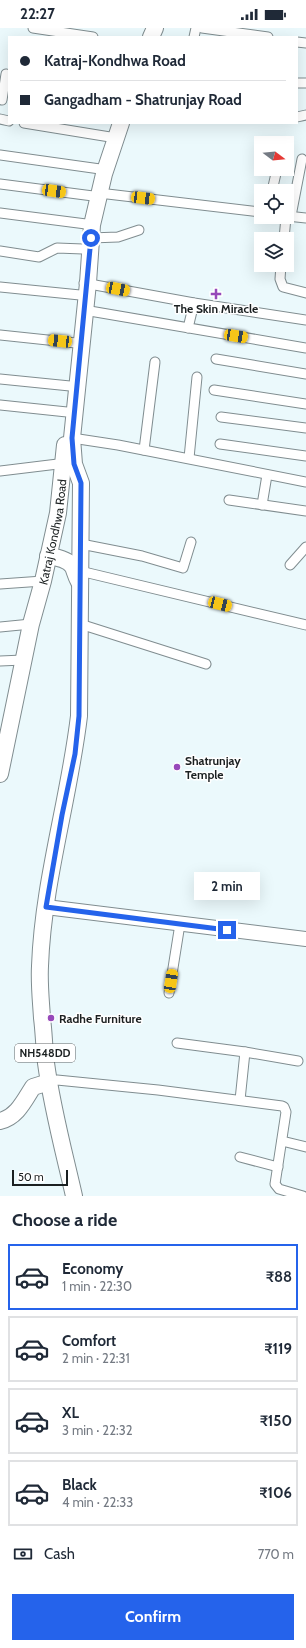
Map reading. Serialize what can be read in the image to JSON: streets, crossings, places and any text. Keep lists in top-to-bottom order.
{
  "streets": {
    "highway": ["Katraj Kondhwa Road", "NH548DD"]
  },
  "places": {
    "health": ["The Skin Miracle"],
    "other": ["Shatrunjay Temple", "Radhe Furniture"]
  },
  "scale_bar": "50 m",
  "north": "right",
  "page": {
    "status": "22:27",
    "banner": ["Katraj-Kondhwa Road", "Gangadham - Shatrunjay Road"],
    "bubble": "2 min",
    "scale": "50 m",
    "heading": "Choose a ride",
    "list": [
      {
        "name": "Economy",
        "note": "1 min · 22:30",
        "value": "₹88"
      },
      {
        "name": "Comfort",
        "note": "2 min · 22:31",
        "value": "₹119"
      },
      {
        "name": "XL",
        "note": "3 min · 22:32",
        "value": "₹150"
      },
      {
        "name": "Black",
        "note": "4 min · 22:33",
        "value": "₹106"
      }
    ],
    "pay": ["Cash", "770 m"],
    "buttons": "Confirm"
  }
}
